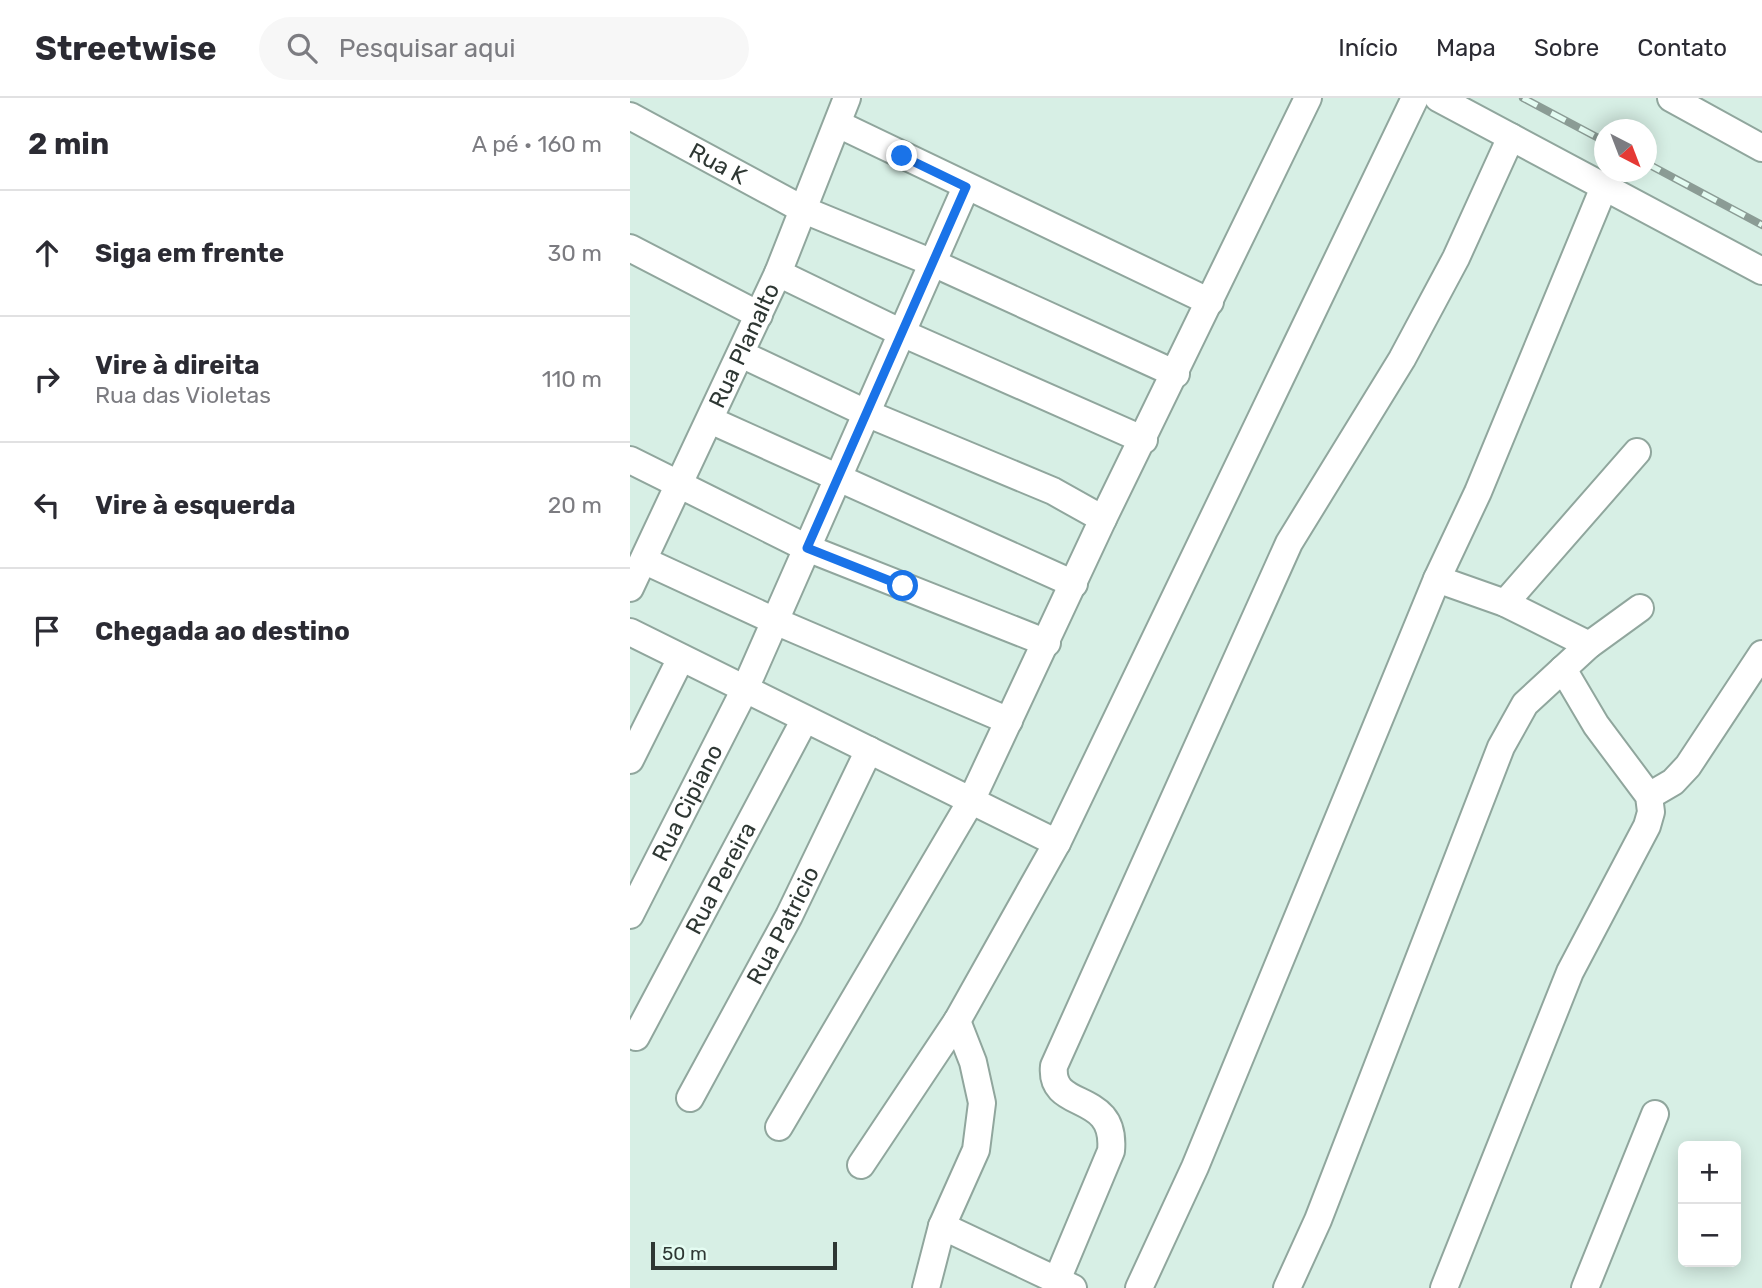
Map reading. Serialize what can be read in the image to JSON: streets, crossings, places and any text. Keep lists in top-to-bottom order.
{
  "streets": {
    "street": [
      "Rua K",
      "Rua Planalto",
      "Rua Cipiano",
      "Rua Pereira",
      "Rua Patricio"
    ]
  },
  "crossings": [
    ["Rua K", "Rua Planalto"],
    ["Rua K", "Rua Cipiano"]
  ],
  "scale_bar": "50 m",
  "north": "bottom right",
  "page": {
    "header": "Streetwise",
    "search": "Pesquisar aqui",
    "nav": [
      "Início",
      "Mapa",
      "Sobre",
      "Contato"
    ],
    "heading": ["2 min", "A pé · 160 m"],
    "list": [
      ["Siga em frente", "30 m"],
      ["Vire à direita", "Rua das Violetas", "110 m"],
      ["Vire à esquerda", "20 m"],
      "Chegada ao destino"
    ],
    "map_buttons": ["+", "−"],
    "scale": "50 m"
  }
}
